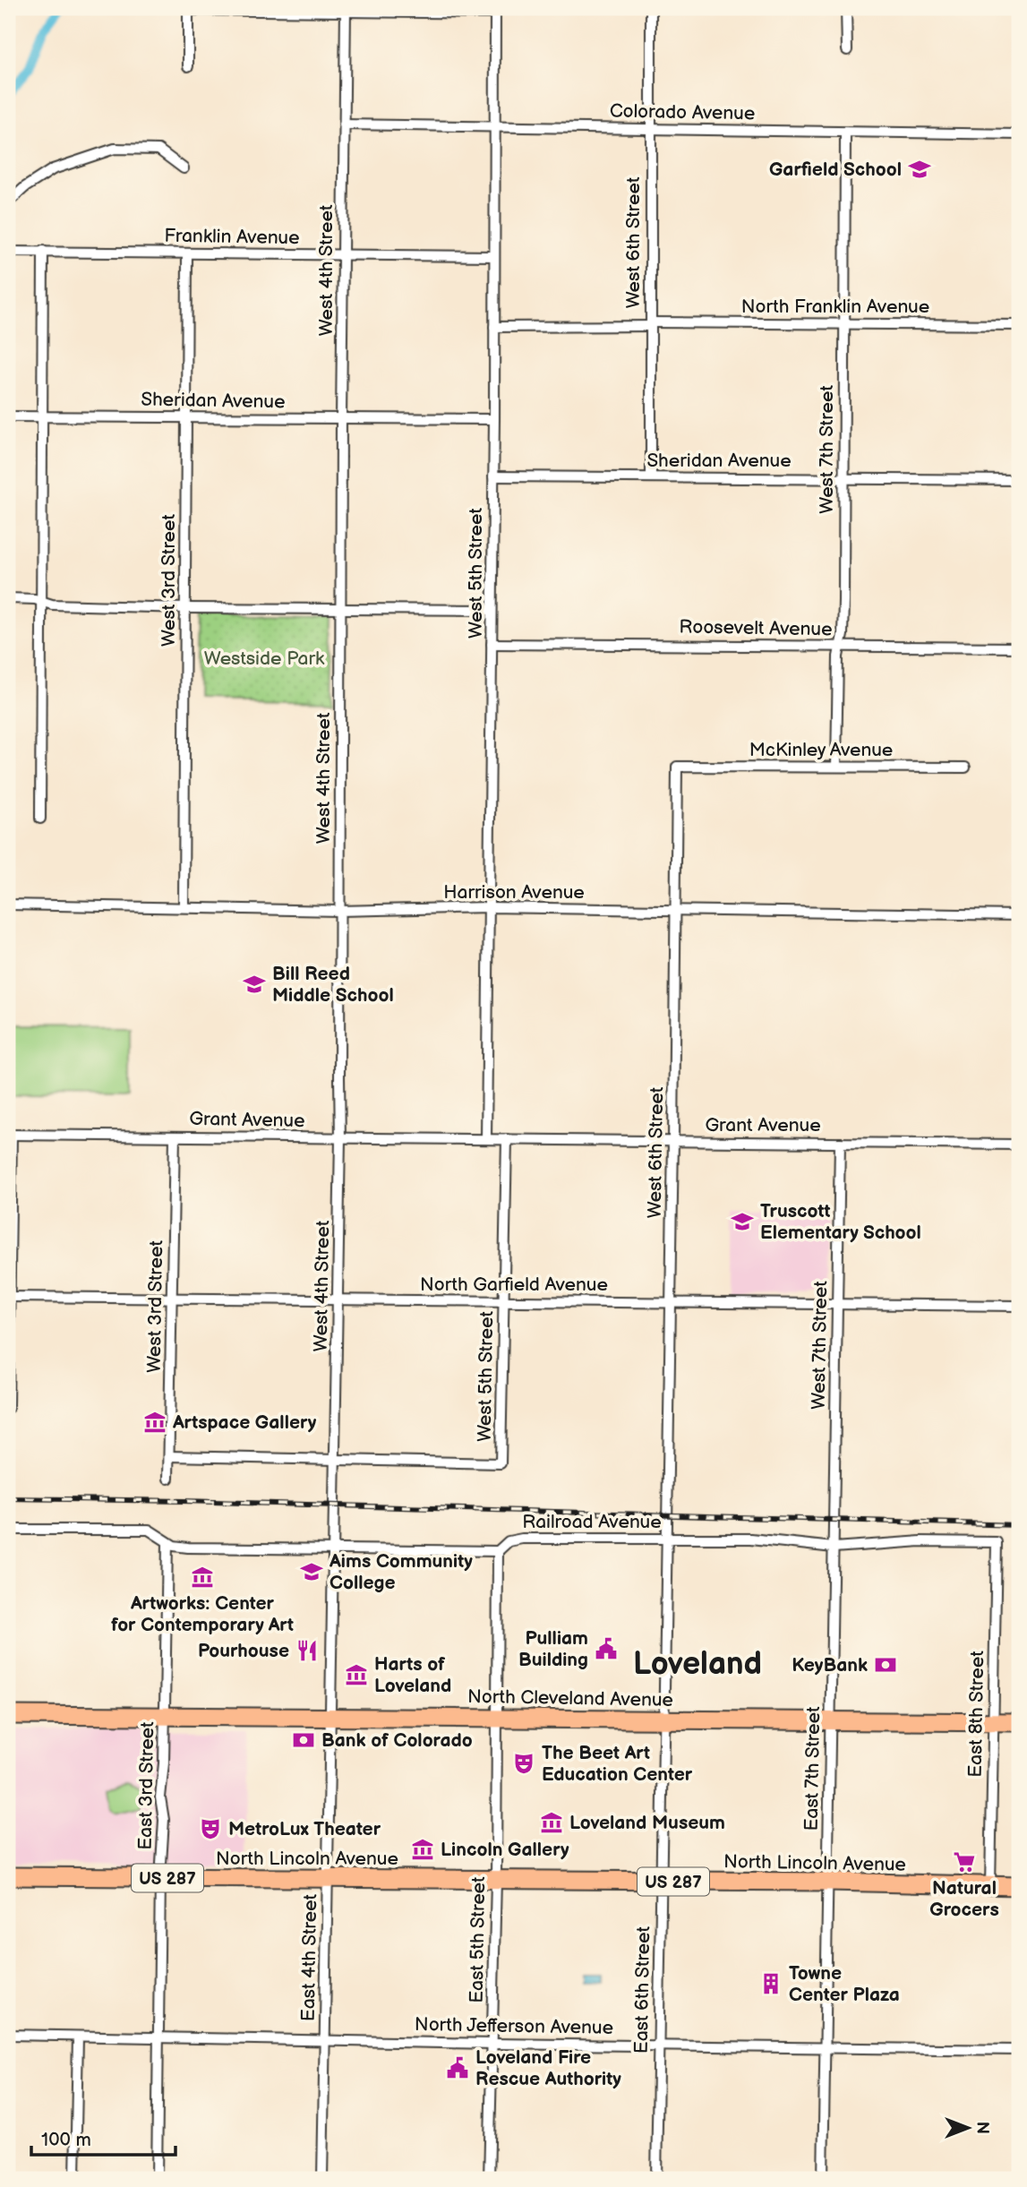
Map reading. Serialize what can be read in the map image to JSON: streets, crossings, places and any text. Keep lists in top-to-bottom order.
{
  "streets": {
    "highway": ["North Cleveland Avenue", "North Lincoln Avenue", "US 287"],
    "street": [
      "Colorado Avenue",
      "Franklin Avenue",
      "West 6th Street",
      "West 4th Street",
      "North Franklin Avenue",
      "Sheridan Avenue",
      "West 7th Street",
      "West 5th Street",
      "West 3rd Street",
      "Roosevelt Avenue",
      "McKinley Avenue",
      "Harrison Avenue",
      "Grant Avenue",
      "North Garfield Avenue",
      "Railroad Avenue",
      "East 8th Street",
      "East 7th Street",
      "East 3rd Street",
      "East 5th Street",
      "East 4th Street",
      "East 6th Street",
      "North Jefferson Avenue"
    ]
  },
  "crossings": [
    ["Colorado Avenue", "West 6th Street"],
    ["Colorado Avenue", "West 4th Street"],
    ["Colorado Avenue", "West 7th Street"],
    ["Colorado Avenue", "West 5th Street"],
    ["Franklin Avenue", "West 4th Street"],
    ["Franklin Avenue", "West 5th Street"],
    ["Franklin Avenue", "West 3rd Street"],
    ["West 6th Street", "North Franklin Avenue"],
    ["West 6th Street", "Sheridan Avenue"],
    ["West 6th Street", "McKinley Avenue"],
    ["West 6th Street", "Harrison Avenue"],
    ["West 6th Street", "Grant Avenue"],
    ["West 6th Street", "North Garfield Avenue"],
    ["West 6th Street", "Railroad Avenue"],
    ["West 6th Street", "East 6th Street"],
    ["West 4th Street", "Sheridan Avenue"],
    ["West 4th Street", "West 5th Street"],
    ["West 4th Street", "Harrison Avenue"],
    ["West 4th Street", "Grant Avenue"],
    ["West 4th Street", "North Garfield Avenue"],
    ["West 4th Street", "Railroad Avenue"],
    ["West 4th Street", "East 4th Street"],
    ["North Franklin Avenue", "West 7th Street"],
    ["North Franklin Avenue", "West 5th Street"],
    ["Sheridan Avenue", "West 7th Street"],
    ["Sheridan Avenue", "West 5th Street"],
    ["Sheridan Avenue", "West 3rd Street"],
    ["West 7th Street", "Roosevelt Avenue"],
    ["West 7th Street", "McKinley Avenue"],
    ["West 7th Street", "Grant Avenue"],
    ["West 7th Street", "North Garfield Avenue"],
    ["West 7th Street", "Railroad Avenue"],
    ["West 7th Street", "East 7th Street"],
    ["West 5th Street", "Roosevelt Avenue"],
    ["West 5th Street", "Harrison Avenue"],
    ["West 5th Street", "Grant Avenue"],
    ["West 5th Street", "North Garfield Avenue"],
    ["West 3rd Street", "Harrison Avenue"],
    ["West 3rd Street", "Grant Avenue"],
    ["West 3rd Street", "North Garfield Avenue"],
    ["Railroad Avenue", "East 8th Street"],
    ["Railroad Avenue", "East 7th Street"],
    ["Railroad Avenue", "East 3rd Street"],
    ["Railroad Avenue", "East 5th Street"],
    ["Railroad Avenue", "East 4th Street"],
    ["Railroad Avenue", "East 6th Street"],
    ["North Cleveland Avenue", "East 8th Street"],
    ["North Cleveland Avenue", "East 7th Street"],
    ["North Cleveland Avenue", "East 3rd Street"],
    ["North Cleveland Avenue", "East 5th Street"],
    ["North Cleveland Avenue", "East 4th Street"],
    ["North Cleveland Avenue", "East 6th Street"],
    ["East 8th Street", "North Lincoln Avenue"],
    ["East 7th Street", "North Lincoln Avenue"],
    ["East 7th Street", "North Jefferson Avenue"],
    ["East 3rd Street", "North Lincoln Avenue"],
    ["East 3rd Street", "North Jefferson Avenue"],
    ["North Lincoln Avenue", "East 5th Street"],
    ["North Lincoln Avenue", "East 4th Street"],
    ["North Lincoln Avenue", "East 6th Street"],
    ["East 5th Street", "North Jefferson Avenue"],
    ["East 4th Street", "North Jefferson Avenue"],
    ["East 6th Street", "North Jefferson Avenue"]
  ],
  "districts": ["Loveland"],
  "parks": ["Westside Park"],
  "places": {
    "school or university": [
      "Garfield School",
      "Bill Reed Middle School",
      "Truscott Elementary School",
      "Aims Community College"
    ],
    "museum": [
      "Artspace Gallery",
      "Artworks: Center for Contemporary Art",
      "Harts of Loveland",
      "Loveland Museum",
      "Lincoln Gallery"
    ],
    "public building": ["Pulliam Building", "Loveland Fire Rescue Authority"],
    "restaurant": ["Pourhouse"],
    "bank": ["KeyBank", "Bank of Colorado"],
    "theatre": ["The Beet Art Education Center", "MetroLux Theater"],
    "supermarket": ["Natural Grocers"],
    "building": ["Towne Center Plaza"]
  },
  "scale_bar": "100 m",
  "north": "right"
}
